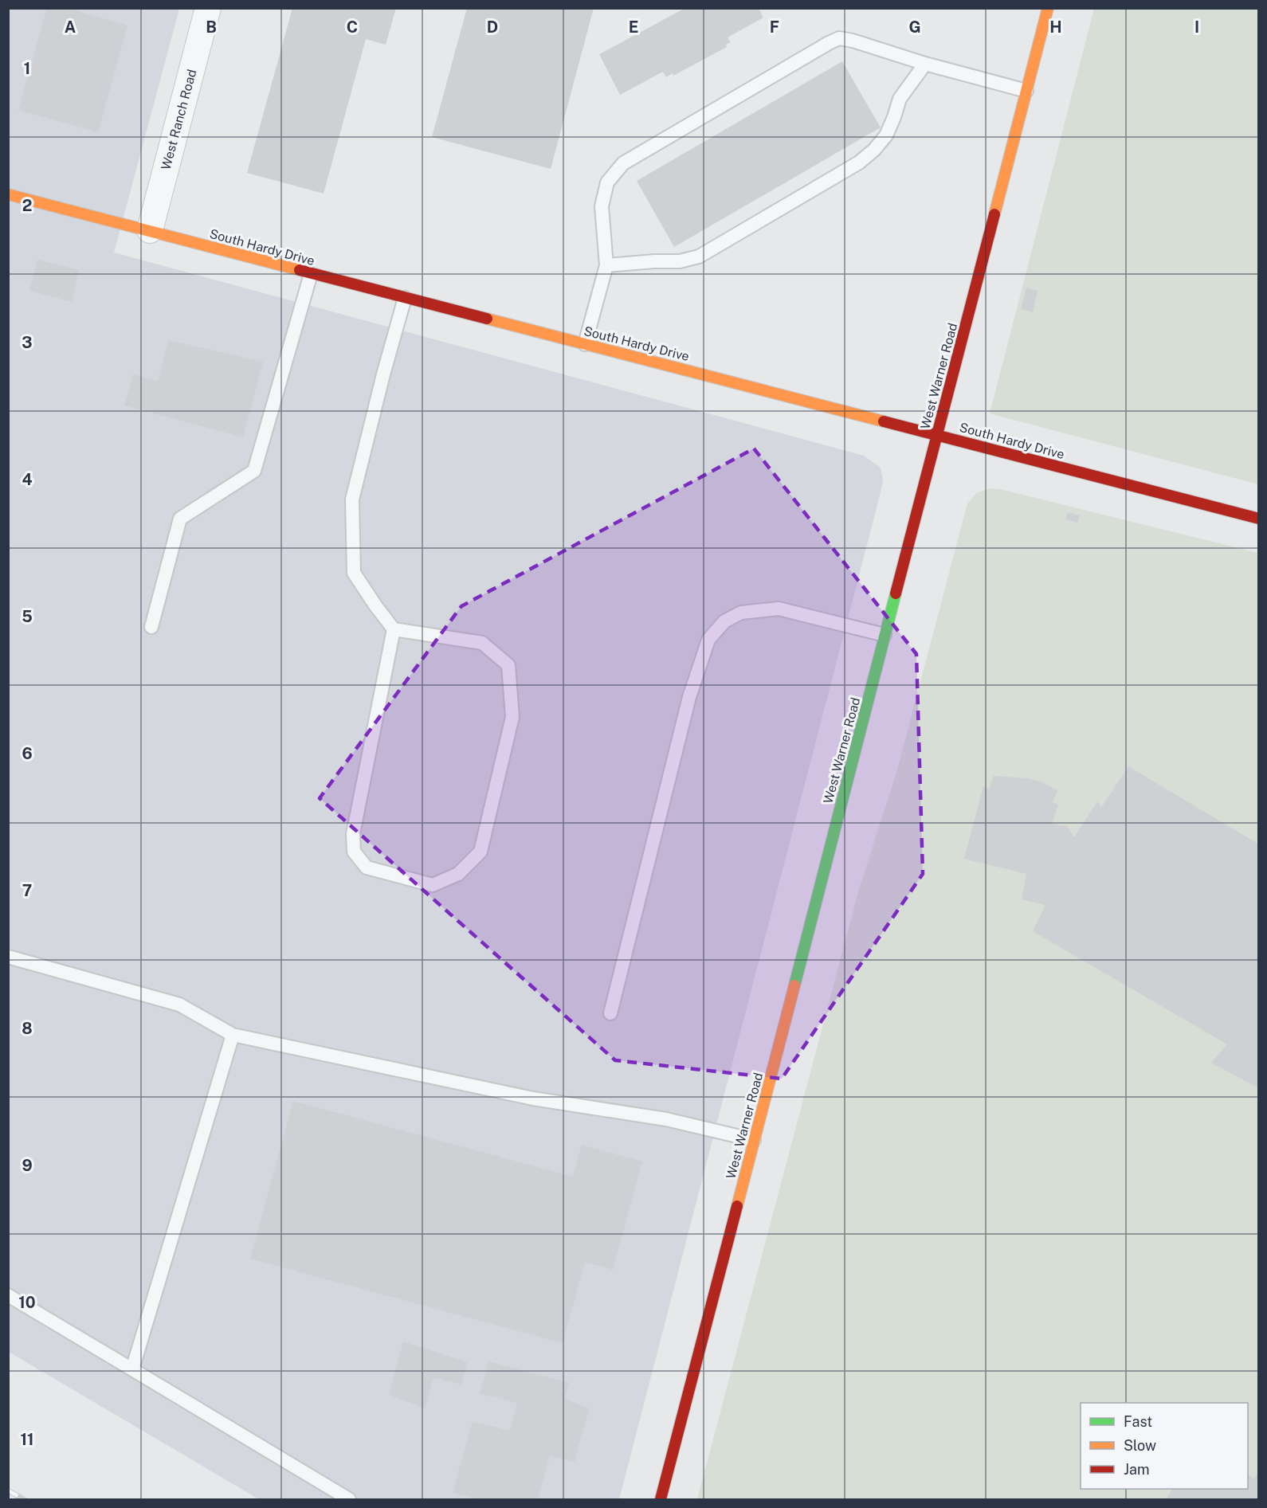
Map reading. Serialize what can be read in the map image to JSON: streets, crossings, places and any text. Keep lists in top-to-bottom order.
{
  "streets": {
    "main road": ["South Hardy Drive", "West Warner Road"],
    "street": ["West Ranch Road"]
  },
  "crossings": [
    ["West Ranch Road", "South Hardy Drive"],
    ["South Hardy Drive", "West Warner Road"]
  ],
  "legend": ["Fast", "Slow", "Jam"],
  "grid": {
    "columns": [
      "A",
      "B",
      "C",
      "D",
      "E",
      "F",
      "G",
      "H",
      "I"
    ],
    "rows": [
      "1",
      "2",
      "3",
      "4",
      "5",
      "6",
      "7",
      "8",
      "9",
      "10",
      "11"
    ]
  }
}
